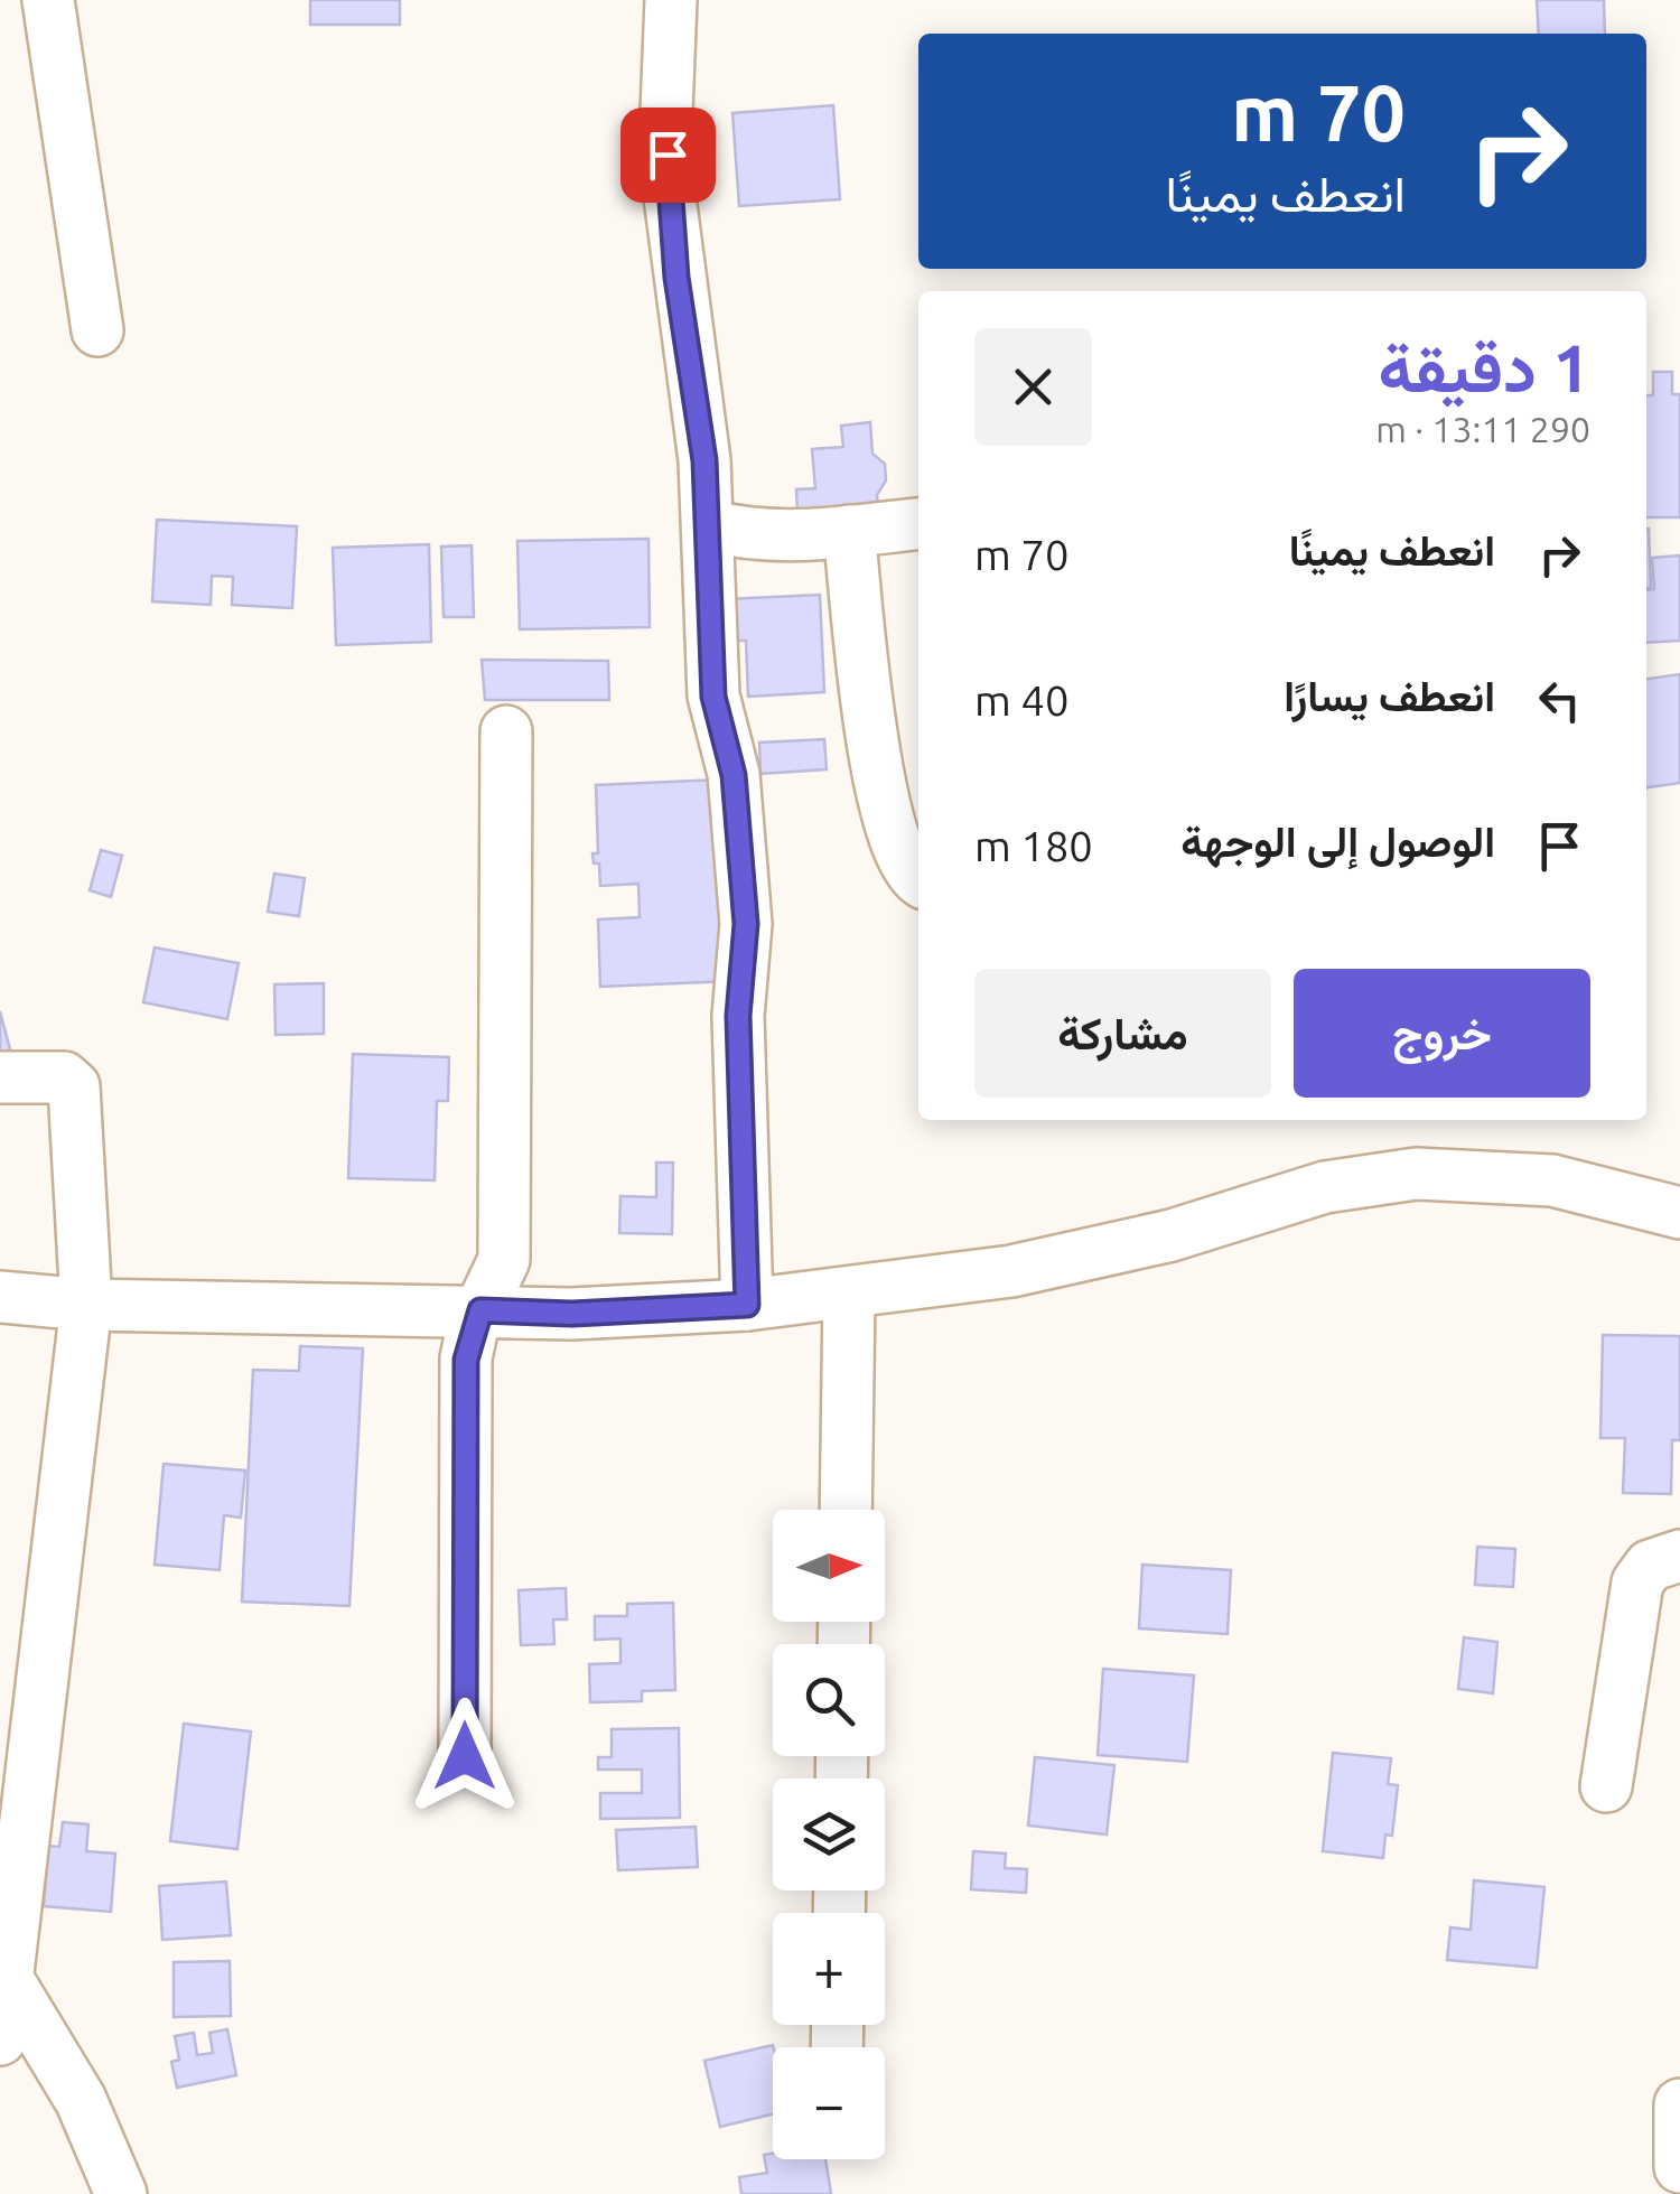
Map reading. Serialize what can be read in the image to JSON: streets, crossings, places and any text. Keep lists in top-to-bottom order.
{
  "north": "right",
  "page": {
    "turn": ["70 m", "انعطف يمينًا"],
    "heading": ["1 دقيقة", "290 m · 13:11"],
    "list": [
      {
        "name": "انعطف يمينًا",
        "value": "70 m"
      },
      {
        "name": "انعطف يسارًا",
        "value": "40 m"
      },
      {
        "name": "الوصول إلى الوجهة",
        "value": "180 m"
      }
    ],
    "buttons": ["خروج", "مشاركة"],
    "map_buttons": ["+", "−"]
  }
}
